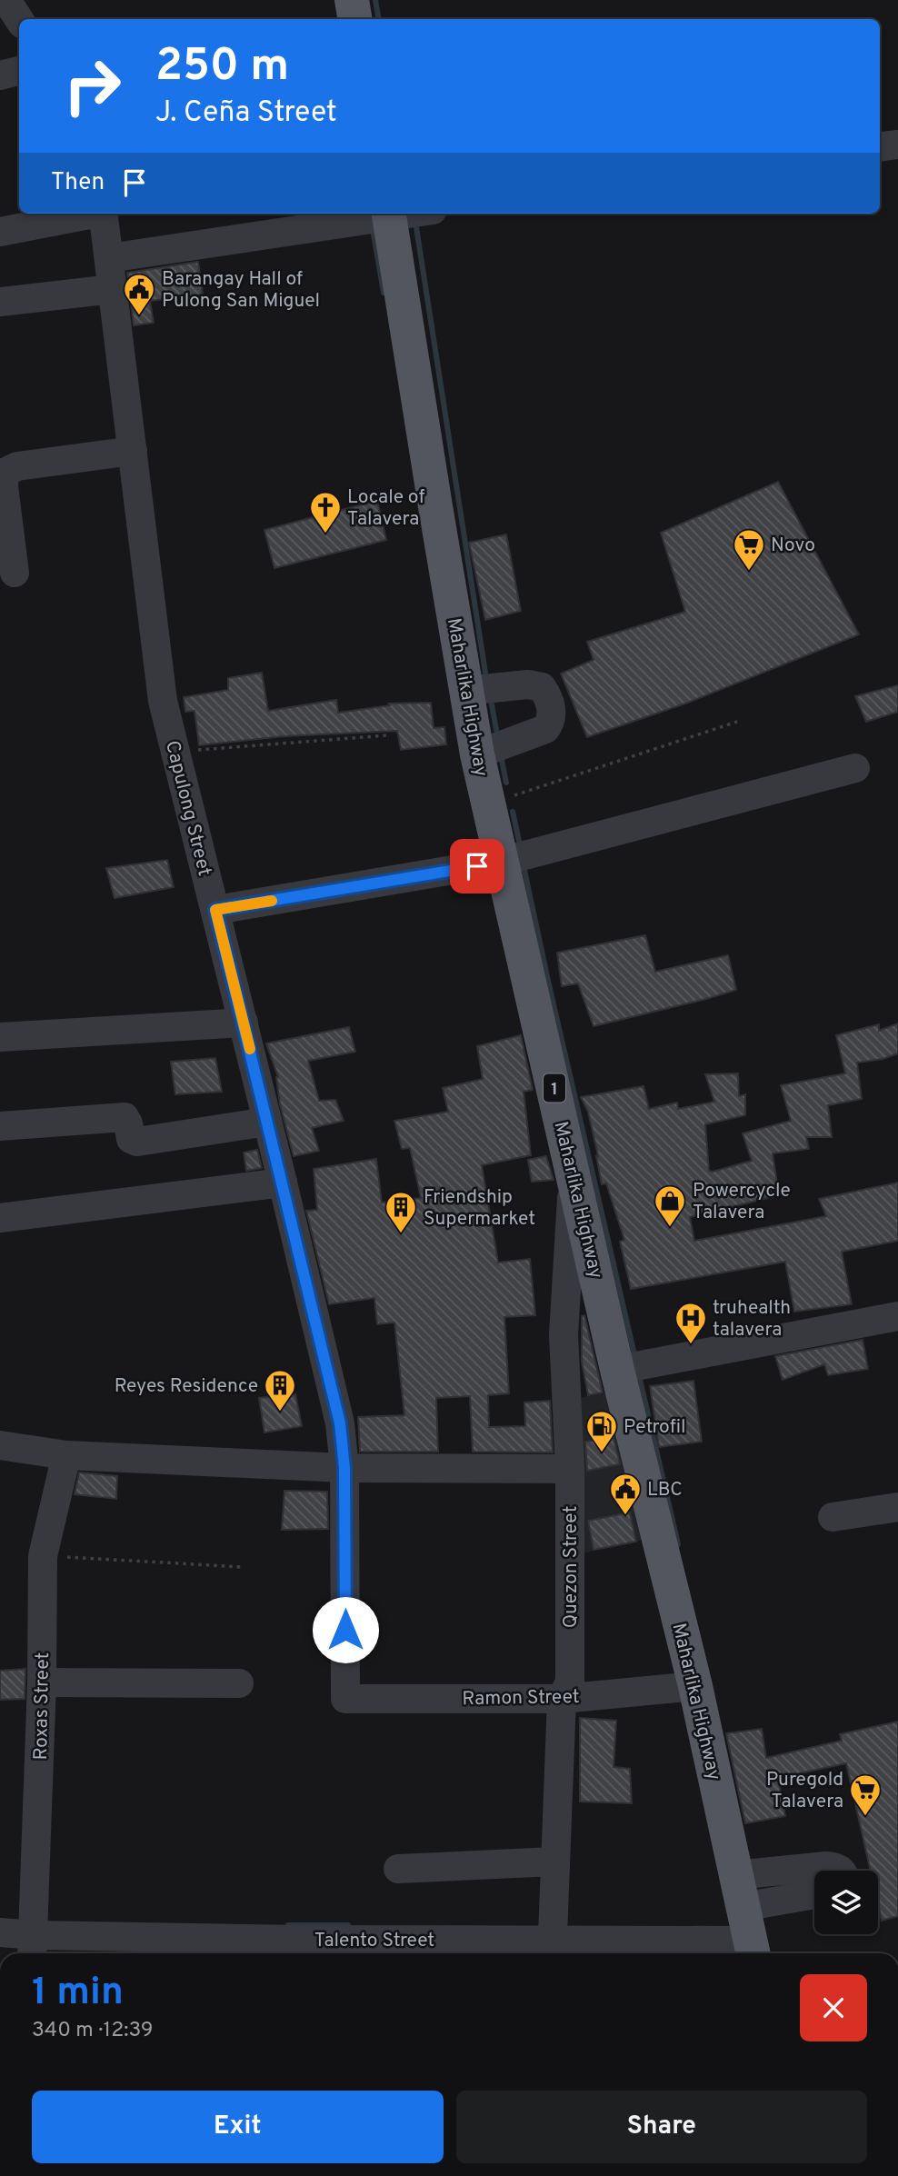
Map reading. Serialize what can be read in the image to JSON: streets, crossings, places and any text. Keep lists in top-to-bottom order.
{
  "streets": {
    "main road": ["Maharlika Highway", "1"],
    "street": [
      "Capulong Street",
      "Quezon Street",
      "Ramon Street",
      "Roxas Street",
      "Talento Street"
    ]
  },
  "crossings": [
    ["Maharlika Highway", "Quezon Street"],
    ["Maharlika Highway", "Ramon Street"],
    ["Maharlika Highway", "Talento Street"],
    ["Capulong Street", "Ramon Street"],
    ["Quezon Street", "Ramon Street"],
    ["Quezon Street", "Talento Street"],
    ["Roxas Street", "Talento Street"]
  ],
  "places": {
    "public building": ["Barangay Hall of Pulong San Miguel", "LBC"],
    "church": ["Locale of Talavera"],
    "supermarket": ["Novo", "Puregold Talavera"],
    "shop": ["Powercycle Talavera"],
    "building": ["Friendship Supermarket", "Reyes Residence"],
    "hospital": ["truhealth talavera"],
    "fuel station": ["Petrofil"]
  },
  "page": {
    "turn": ["250 m", "J. Ceña Street"],
    "then": "Then",
    "heading": ["1 min", "340 m · 12:39"],
    "buttons": ["Exit", "Share"]
  }
}
